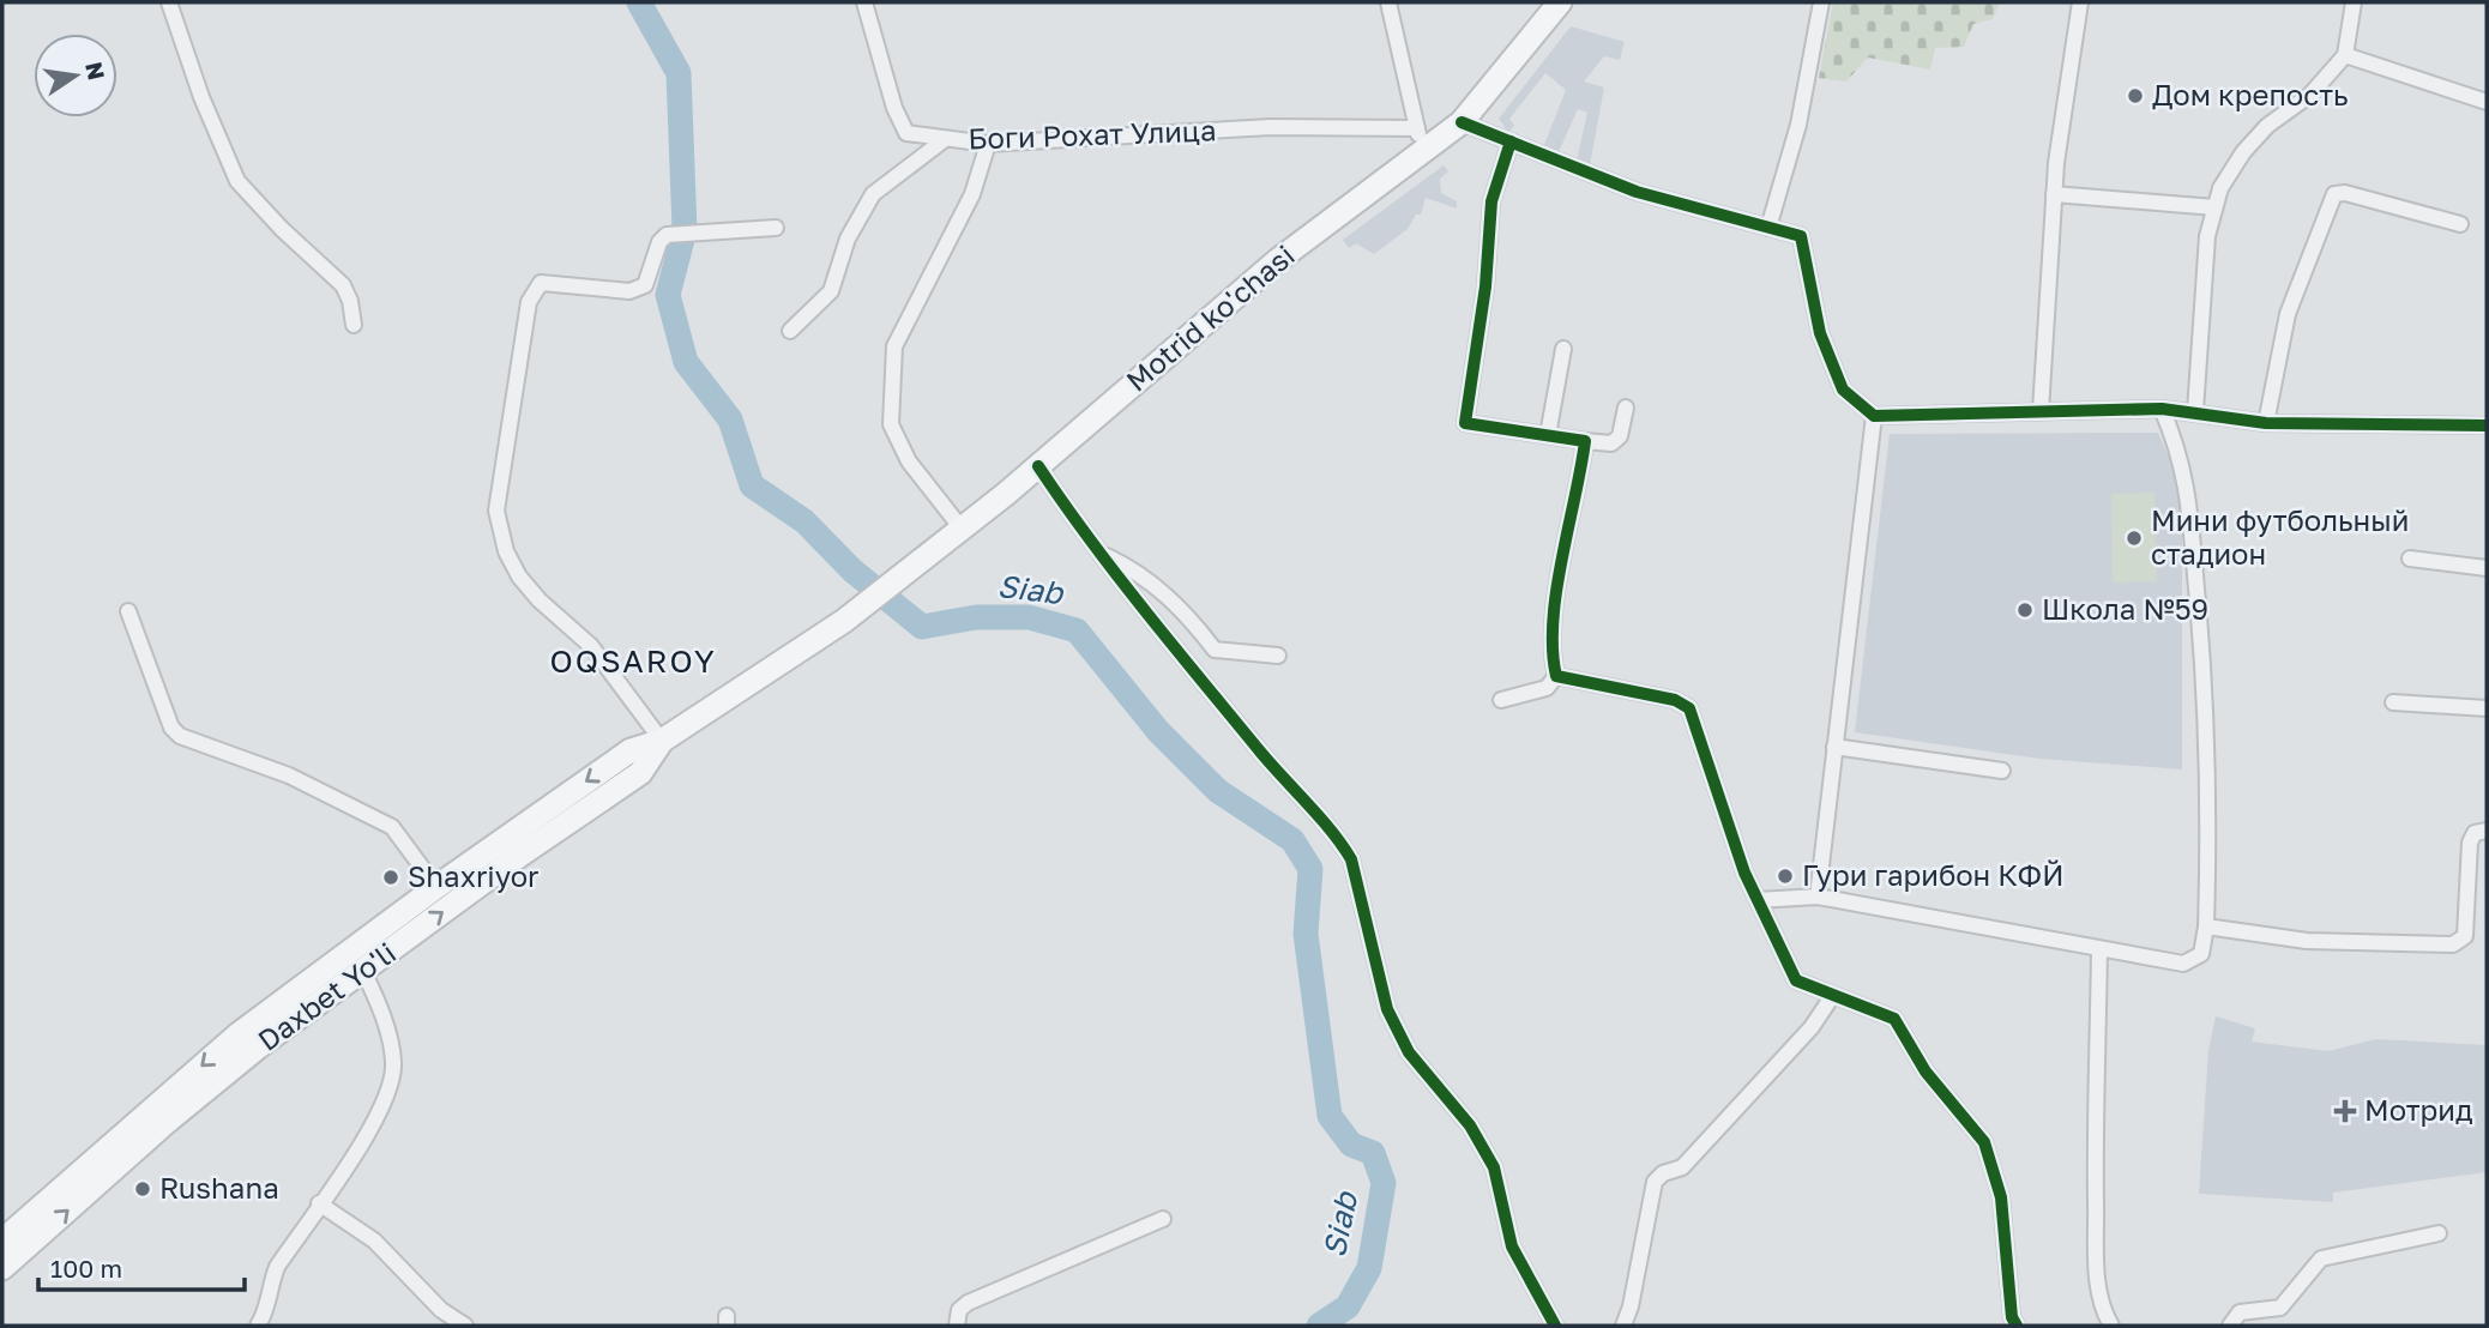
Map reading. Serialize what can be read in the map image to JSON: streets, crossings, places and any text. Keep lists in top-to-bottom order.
{
  "streets": {
    "main road": ["Motrid ko'chasi", "Daxbet Yo'li"],
    "street": ["Боги Рохат Улица"]
  },
  "crossings": [
    ["Motrid ko'chasi", "Daxbet Yo'li"]
  ],
  "districts": ["OQSAROY"],
  "water": ["Siab"],
  "places": {
    "other": [
      "Дом крепость",
      "Мини футбольный стадион",
      "Школа №59",
      "Гури гарибон КФЙ",
      "Shaxriyor",
      "Rushana"
    ],
    "health": ["Мотрид"]
  },
  "scale_bar": "100 m",
  "north": "right"
}
